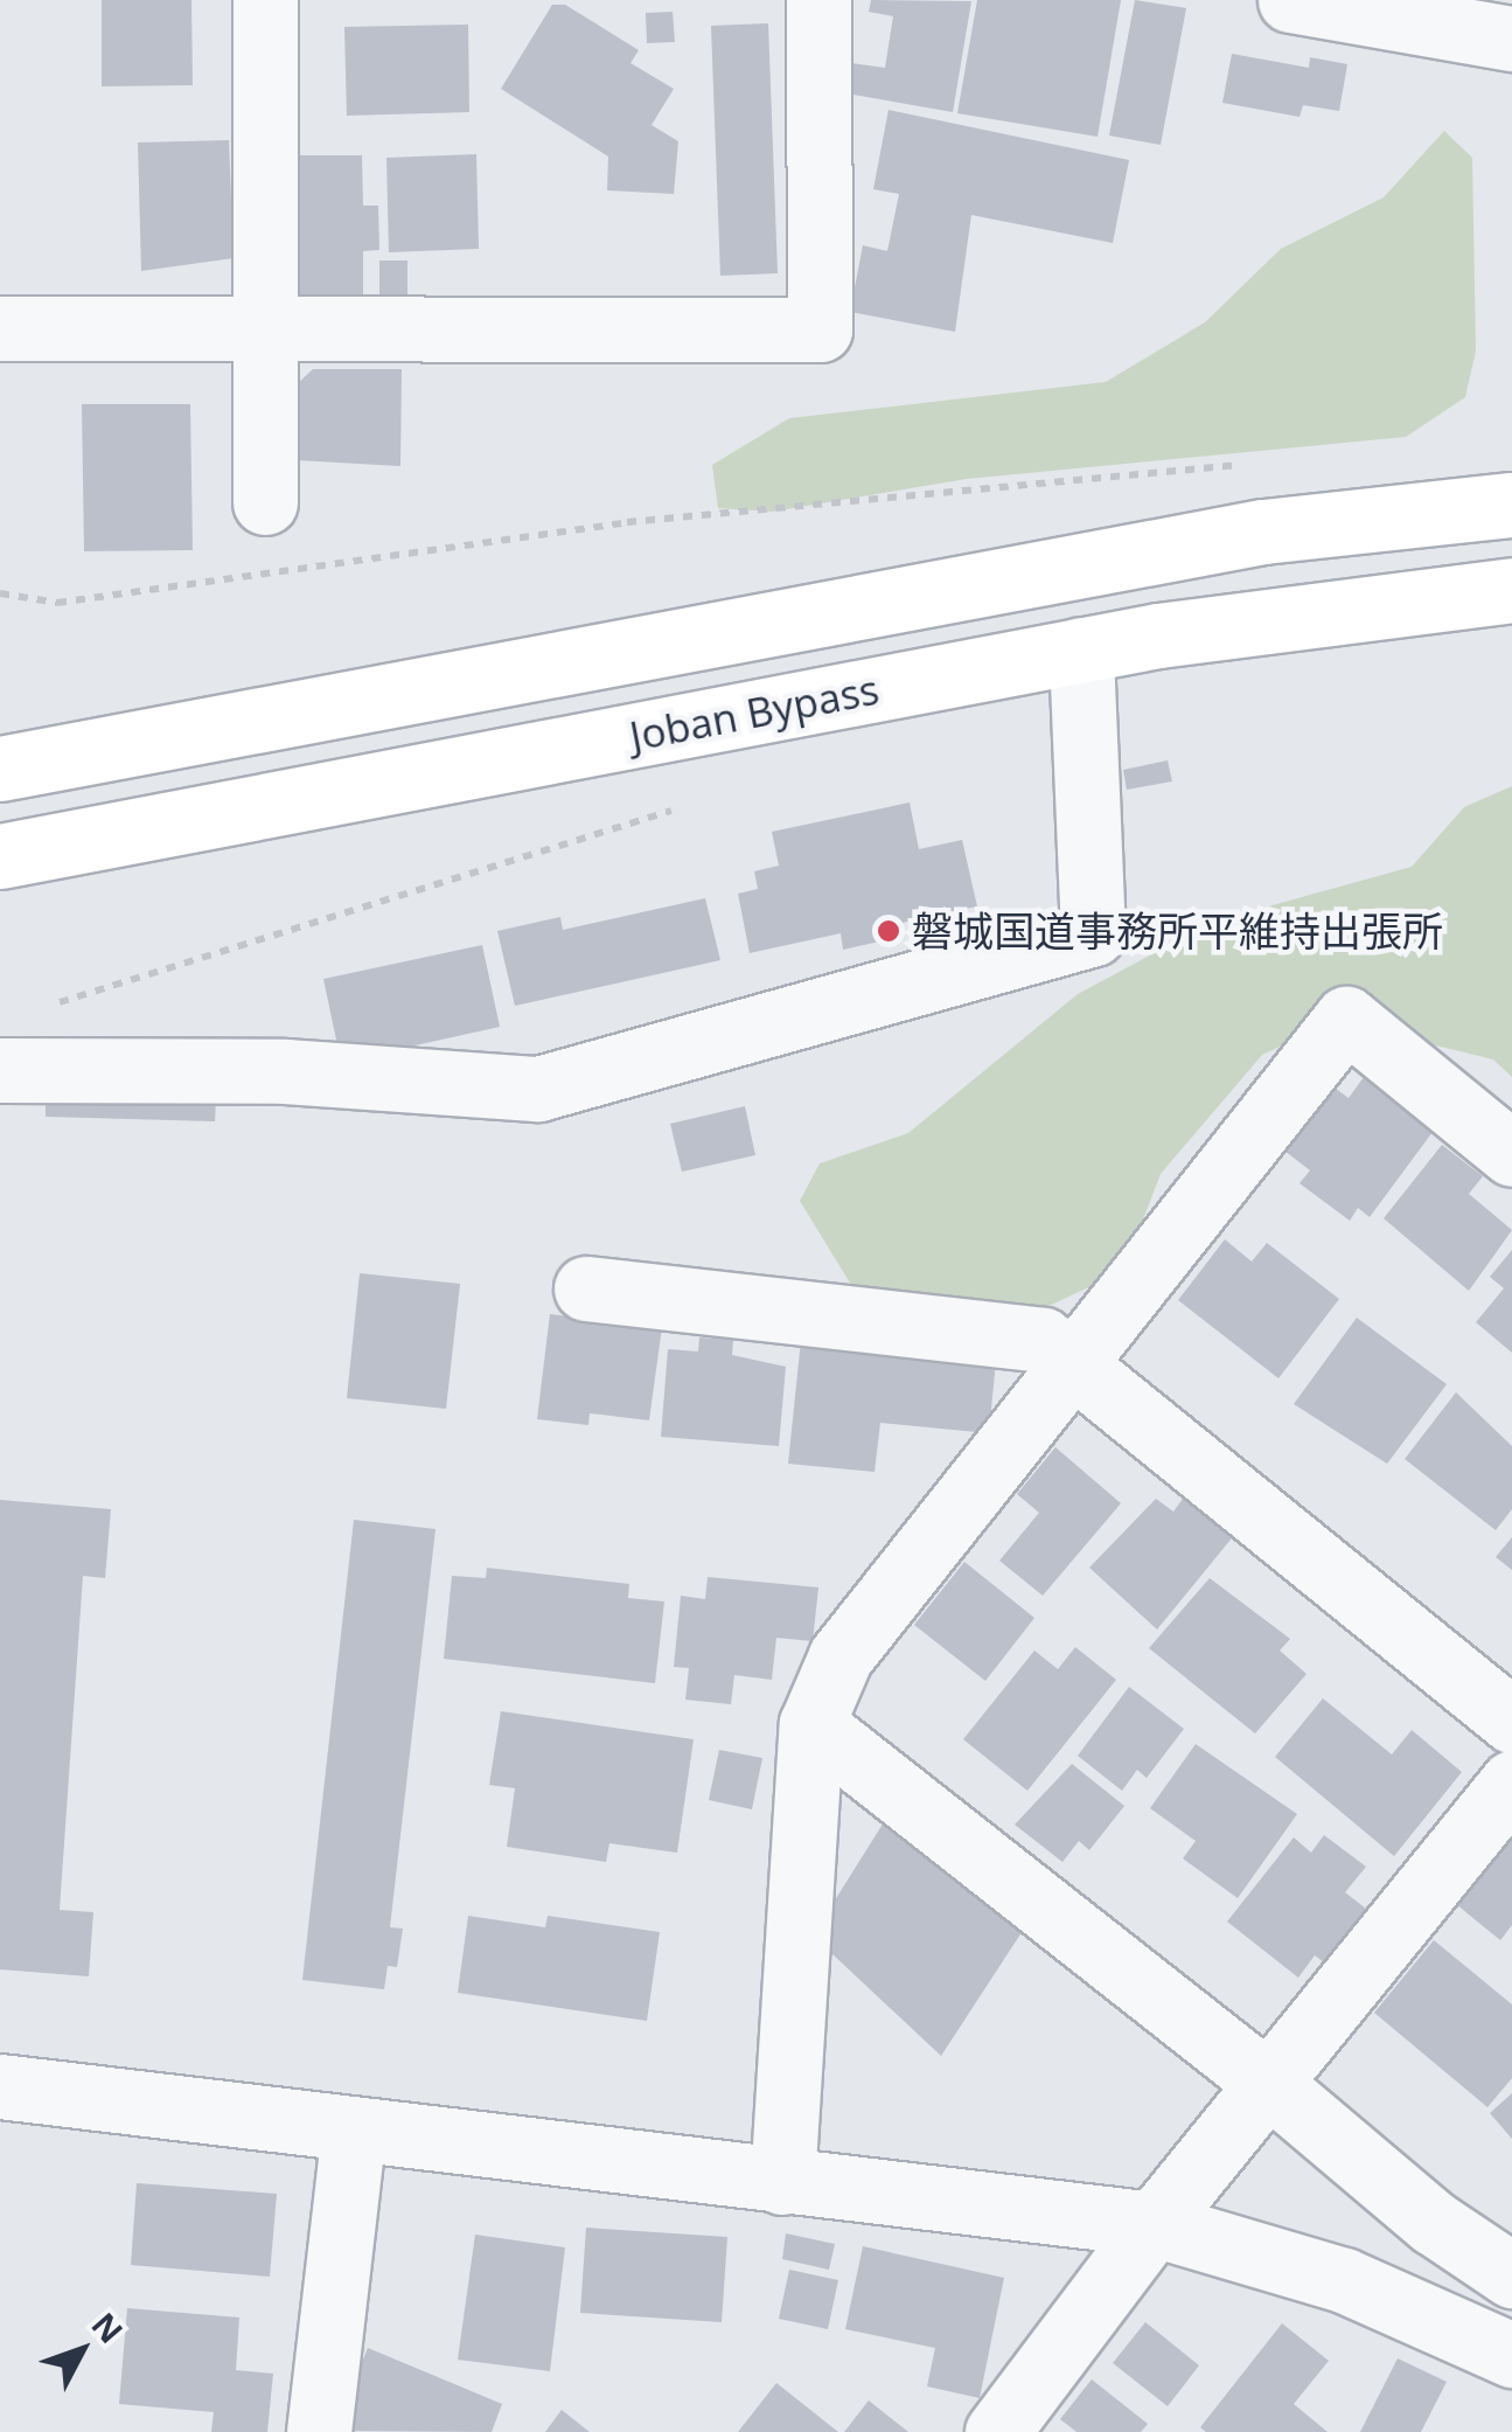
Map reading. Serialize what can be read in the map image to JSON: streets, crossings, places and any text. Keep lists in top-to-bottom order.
{
  "streets": {
    "highway": ["Joban Bypass"]
  },
  "places": ["磐城国道事務所平維持出張所"],
  "north": "top right"
}
